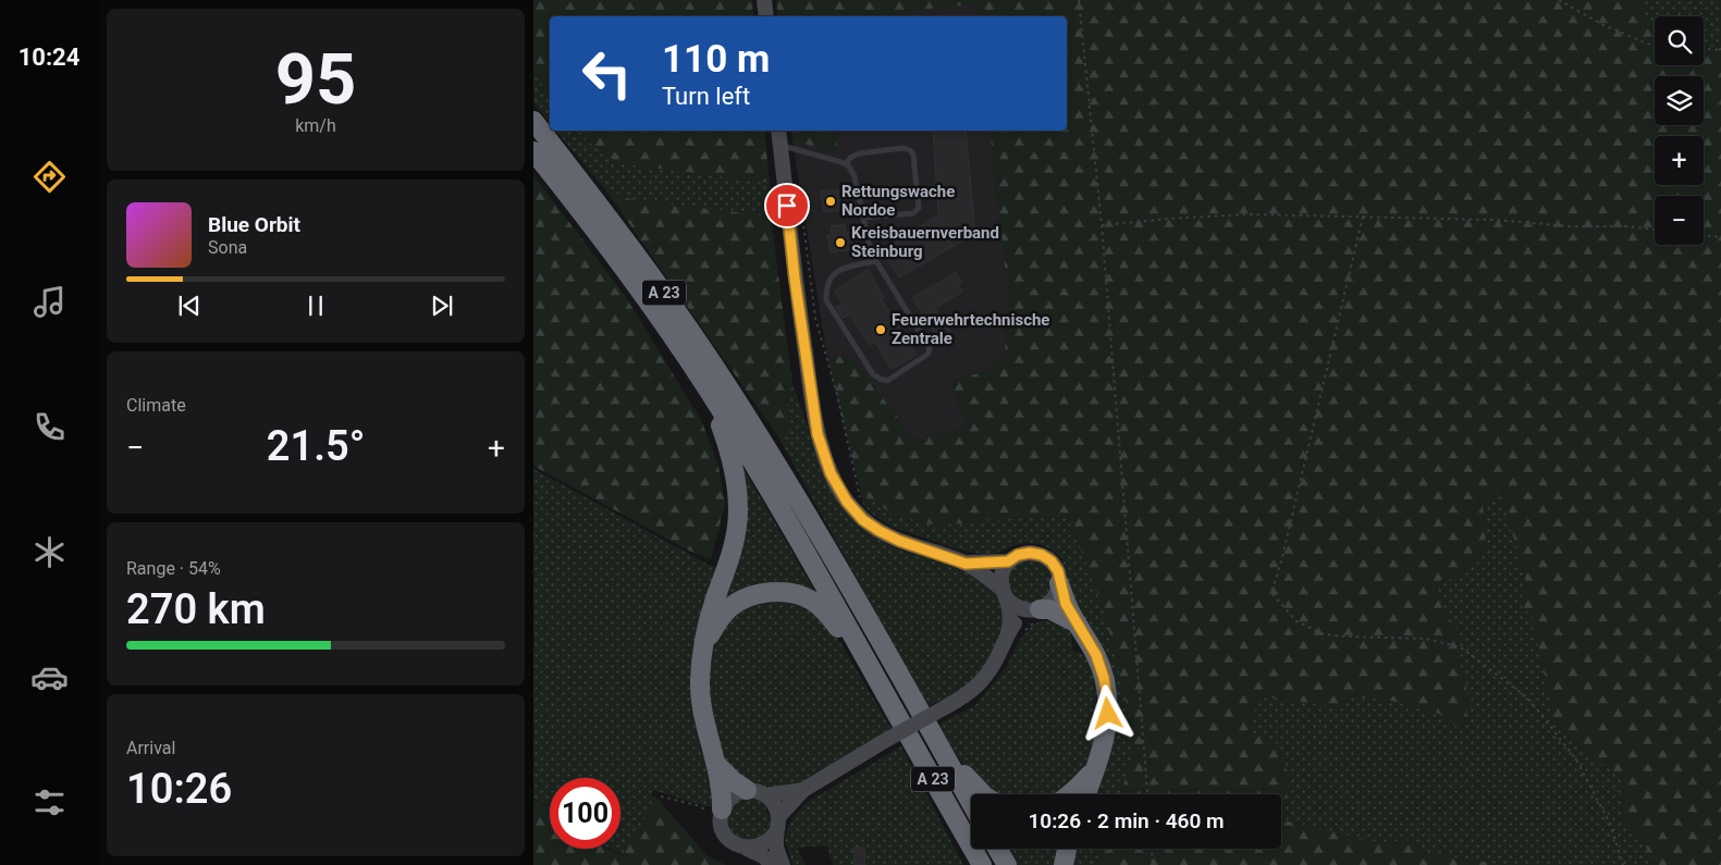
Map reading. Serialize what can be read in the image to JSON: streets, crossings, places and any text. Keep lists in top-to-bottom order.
{
  "streets": {
    "highway": ["A 23"]
  },
  "places": ["Rettungswache Nordoe", "Kreisbauernverband Steinburg", "Feuerwehrtechnische Zentrale"],
  "page": {
    "tabs": "10:24",
    "tile": [
      ["95", "km/h"],
      "Climate",
      ["Range · 54%", "270 km"],
      ["Arrival", "10:26"]
    ],
    "map_buttons": ["+", "−"],
    "turn": ["110 m", "Turn left"],
    "song": ["Blue Orbit", "Sona"],
    "heat": ["−", "21.5°", "+"],
    "limit": "100",
    "trip": "10:26 · 2 min · 460 m"
  }
}
